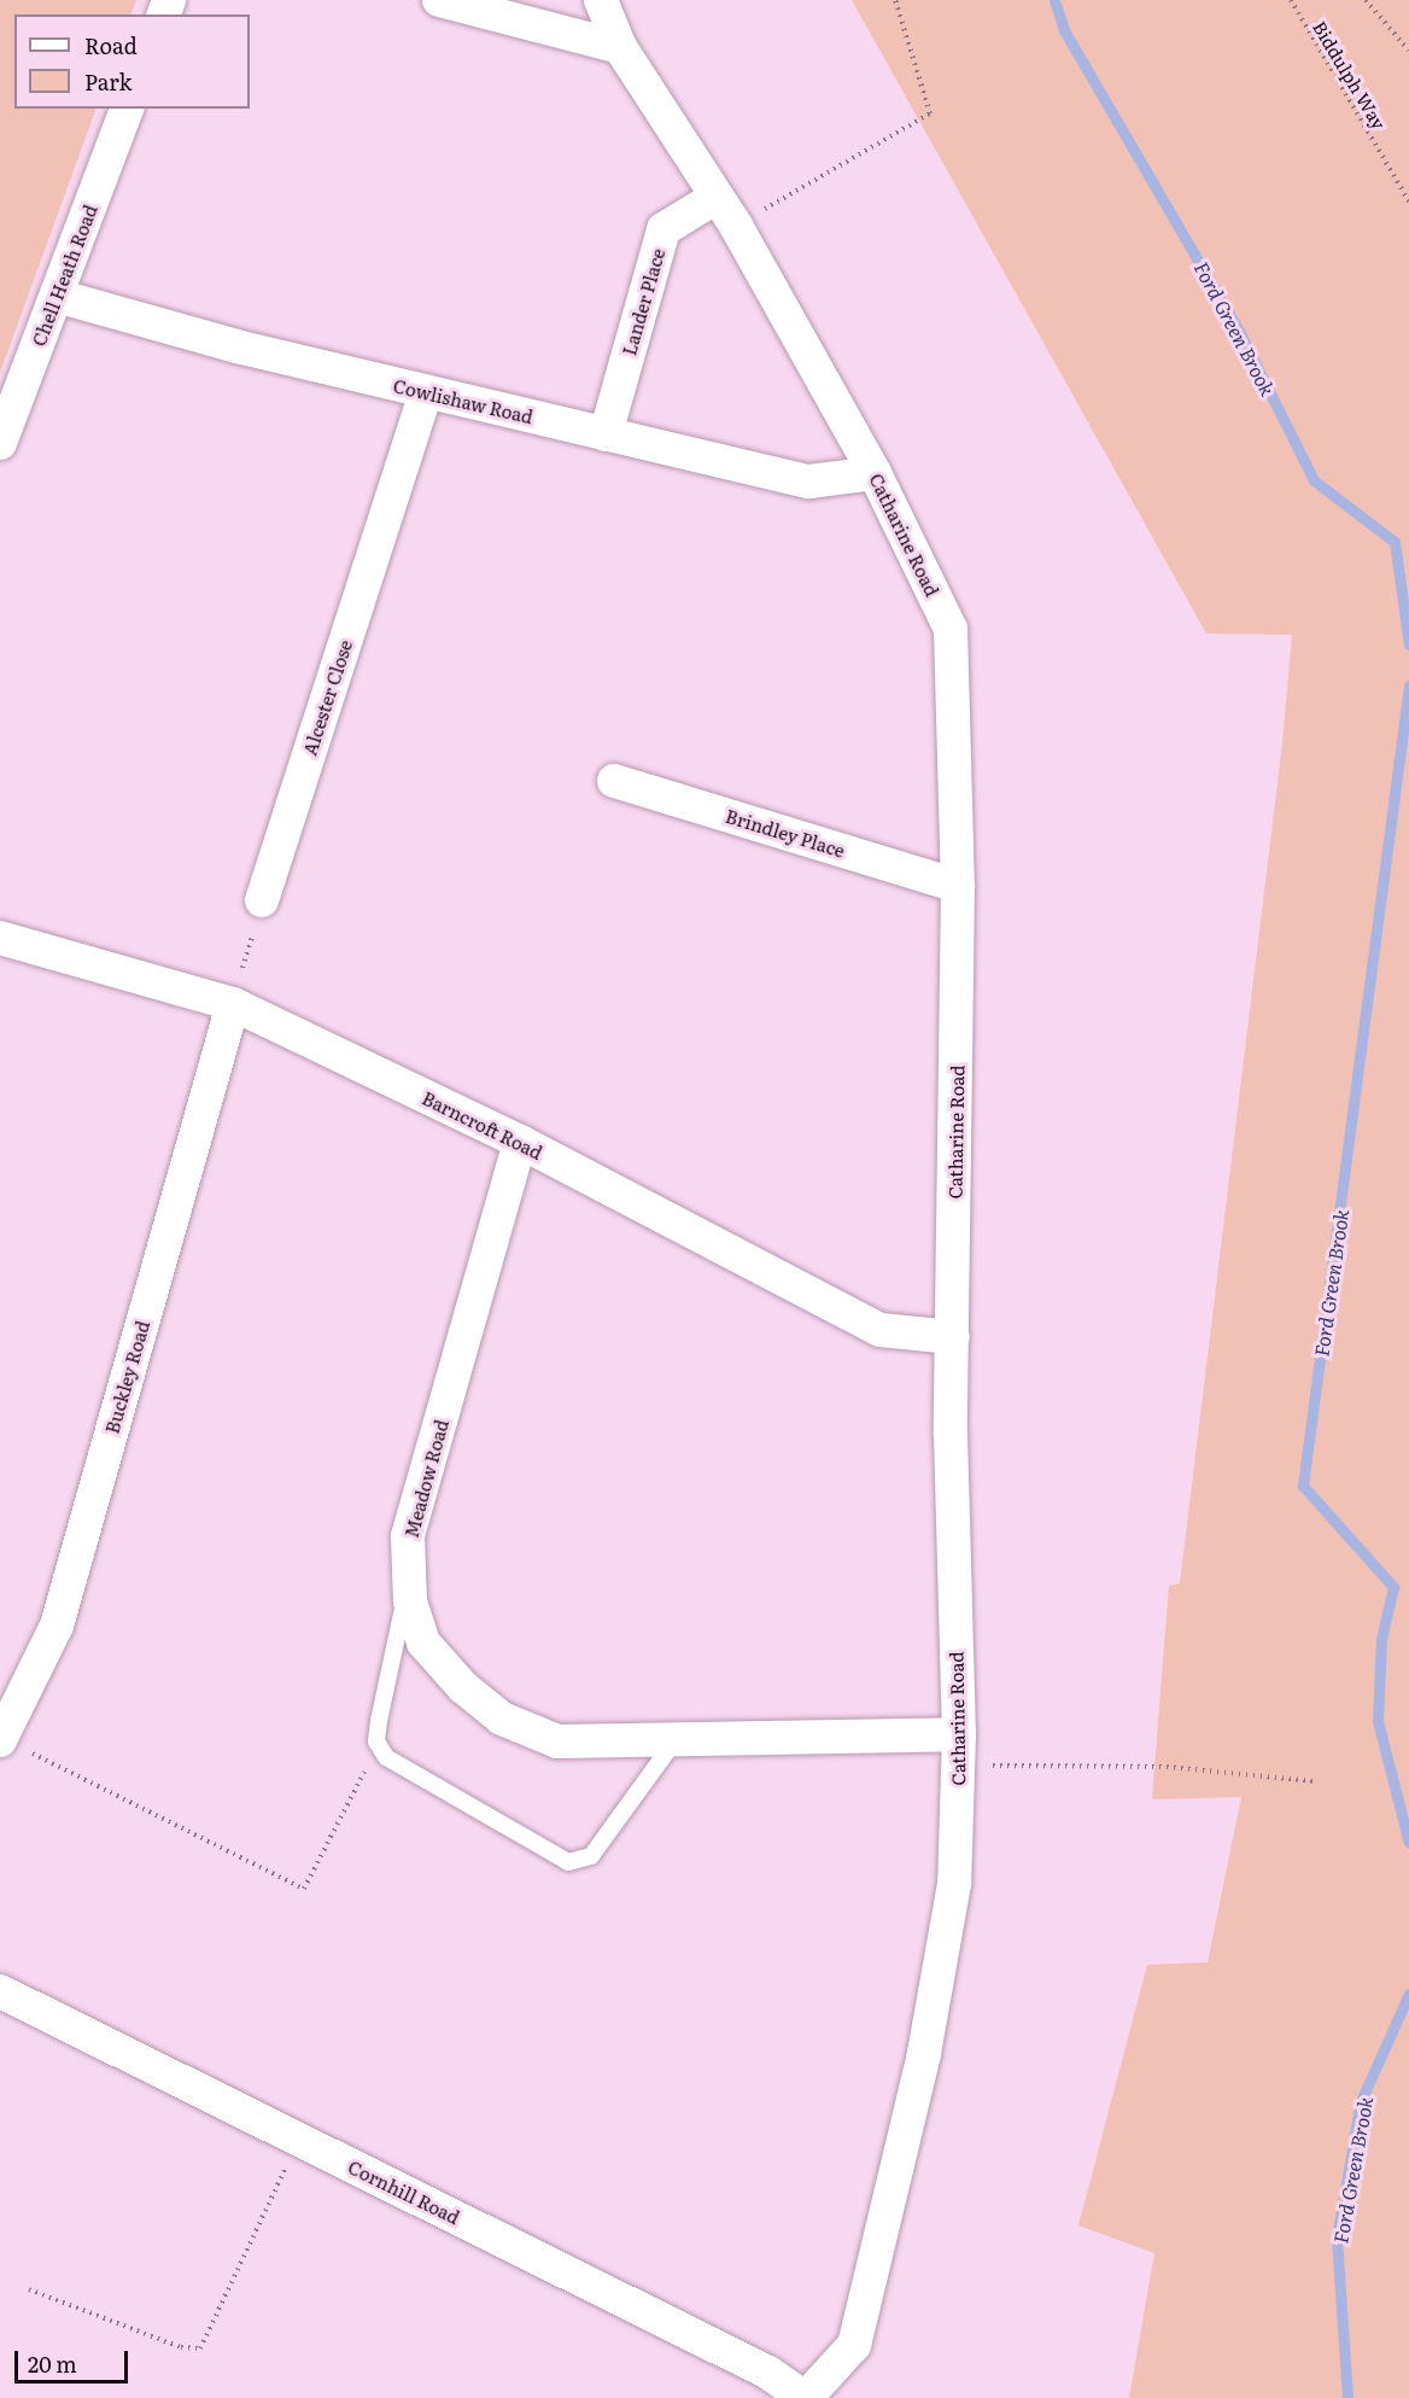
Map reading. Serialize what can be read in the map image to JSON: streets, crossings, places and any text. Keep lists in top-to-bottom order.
{
  "streets": {
    "street": [
      "Chell Heath Road",
      "Lander Place",
      "Cowlishaw Road",
      "Catharine Road",
      "Alcester Close",
      "Brindley Place",
      "Barncroft Road",
      "Buckley Road",
      "Meadow Road",
      "Cornhill Road"
    ],
    "path": ["Biddulph Way"]
  },
  "crossings": [
    ["Chell Heath Road", "Cowlishaw Road"],
    ["Lander Place", "Cowlishaw Road"],
    ["Lander Place", "Catharine Road"],
    ["Cowlishaw Road", "Catharine Road"],
    ["Cowlishaw Road", "Alcester Close"],
    ["Catharine Road", "Brindley Place"],
    ["Catharine Road", "Barncroft Road"],
    ["Catharine Road", "Meadow Road"],
    ["Catharine Road", "Cornhill Road"],
    ["Barncroft Road", "Buckley Road"],
    ["Barncroft Road", "Meadow Road"]
  ],
  "water": ["Ford Green Brook"],
  "legend": ["Road", "Park"],
  "scale_bar": "20 m"
}
